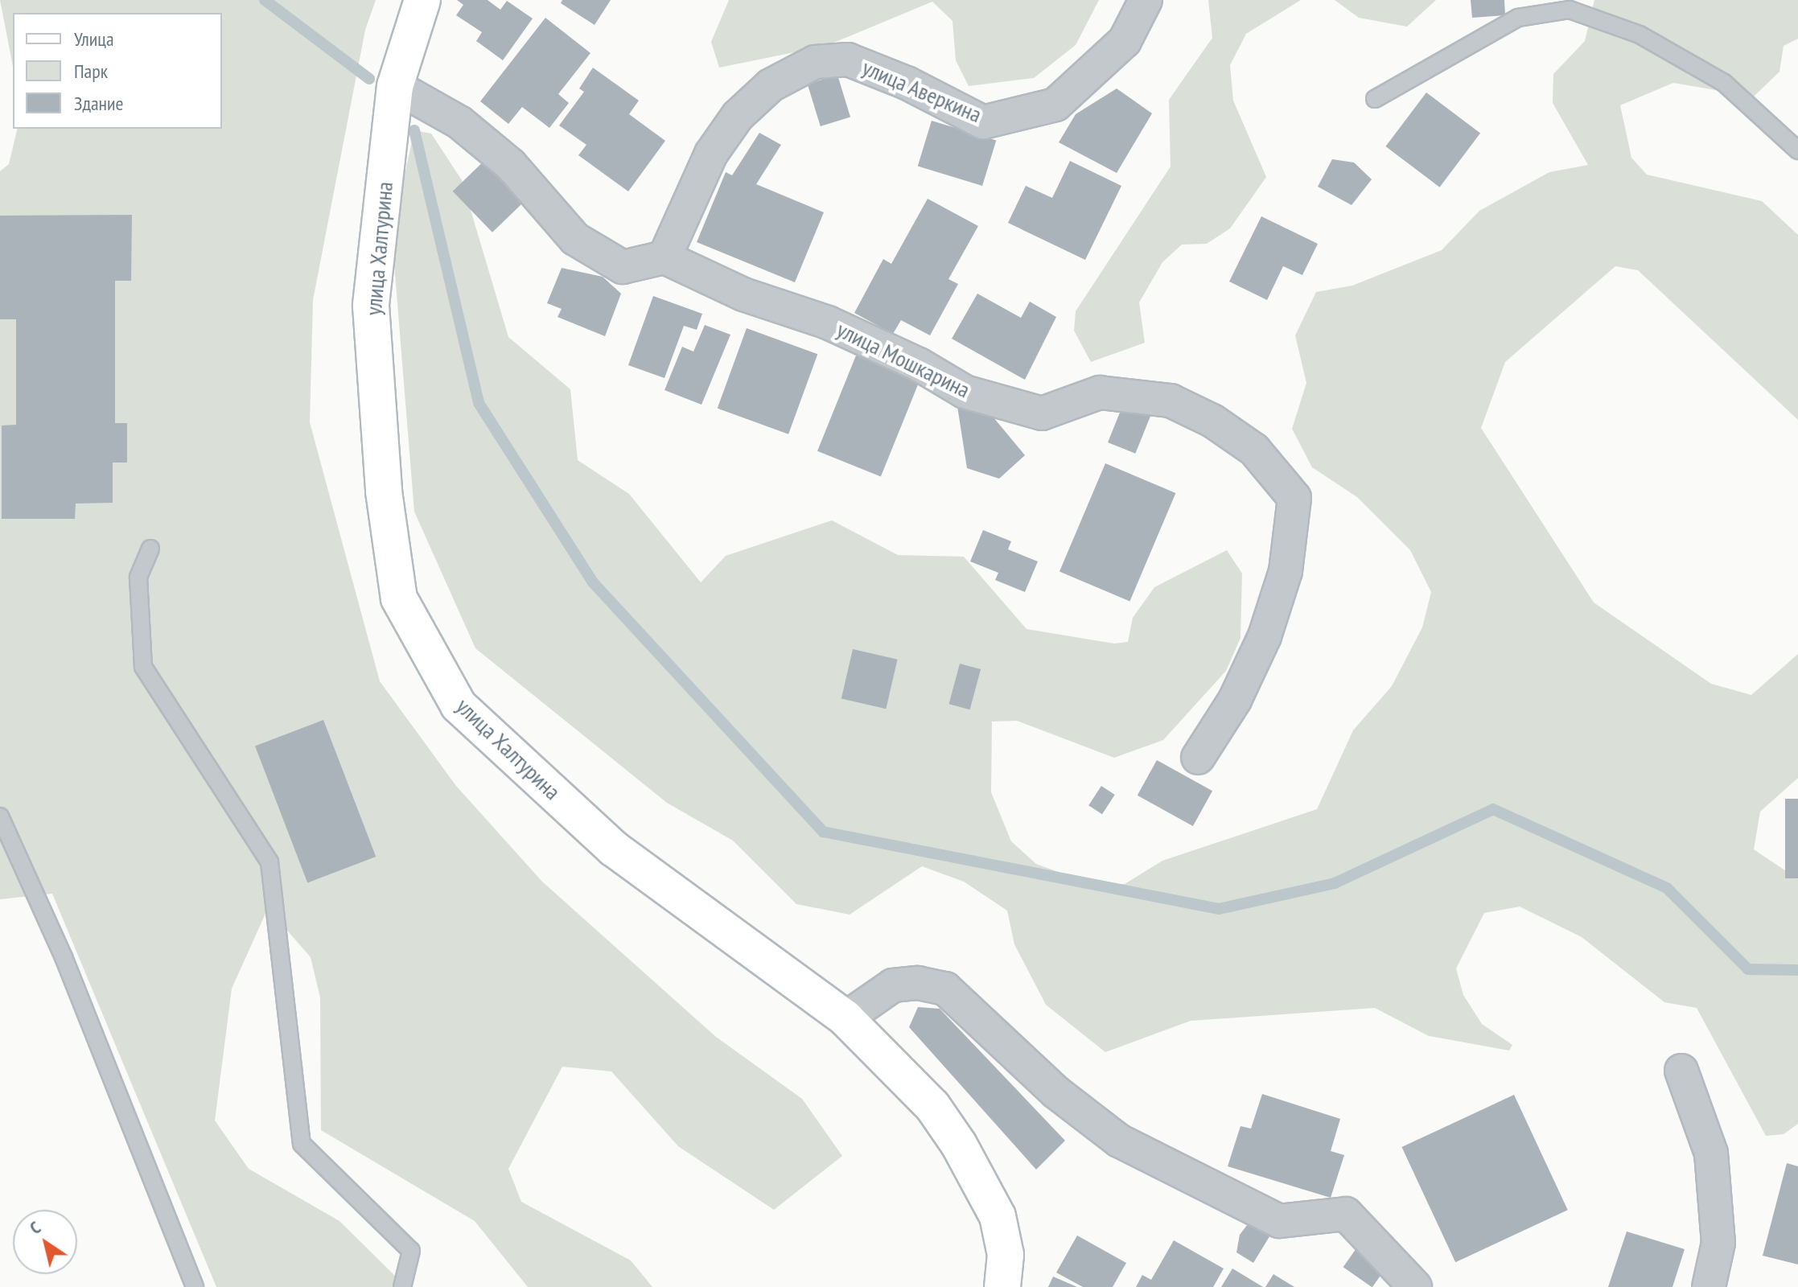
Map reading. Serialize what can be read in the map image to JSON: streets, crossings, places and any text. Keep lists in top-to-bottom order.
{
  "streets": {
    "street": ["улица Аверкина", "улица Халтурина", "улица Мошкарина"]
  },
  "crossings": [
    ["улица Аверкина", "улица Мошкарина"]
  ],
  "legend": ["Улица", "Парк", "Здание"],
  "north": "top left"
}
